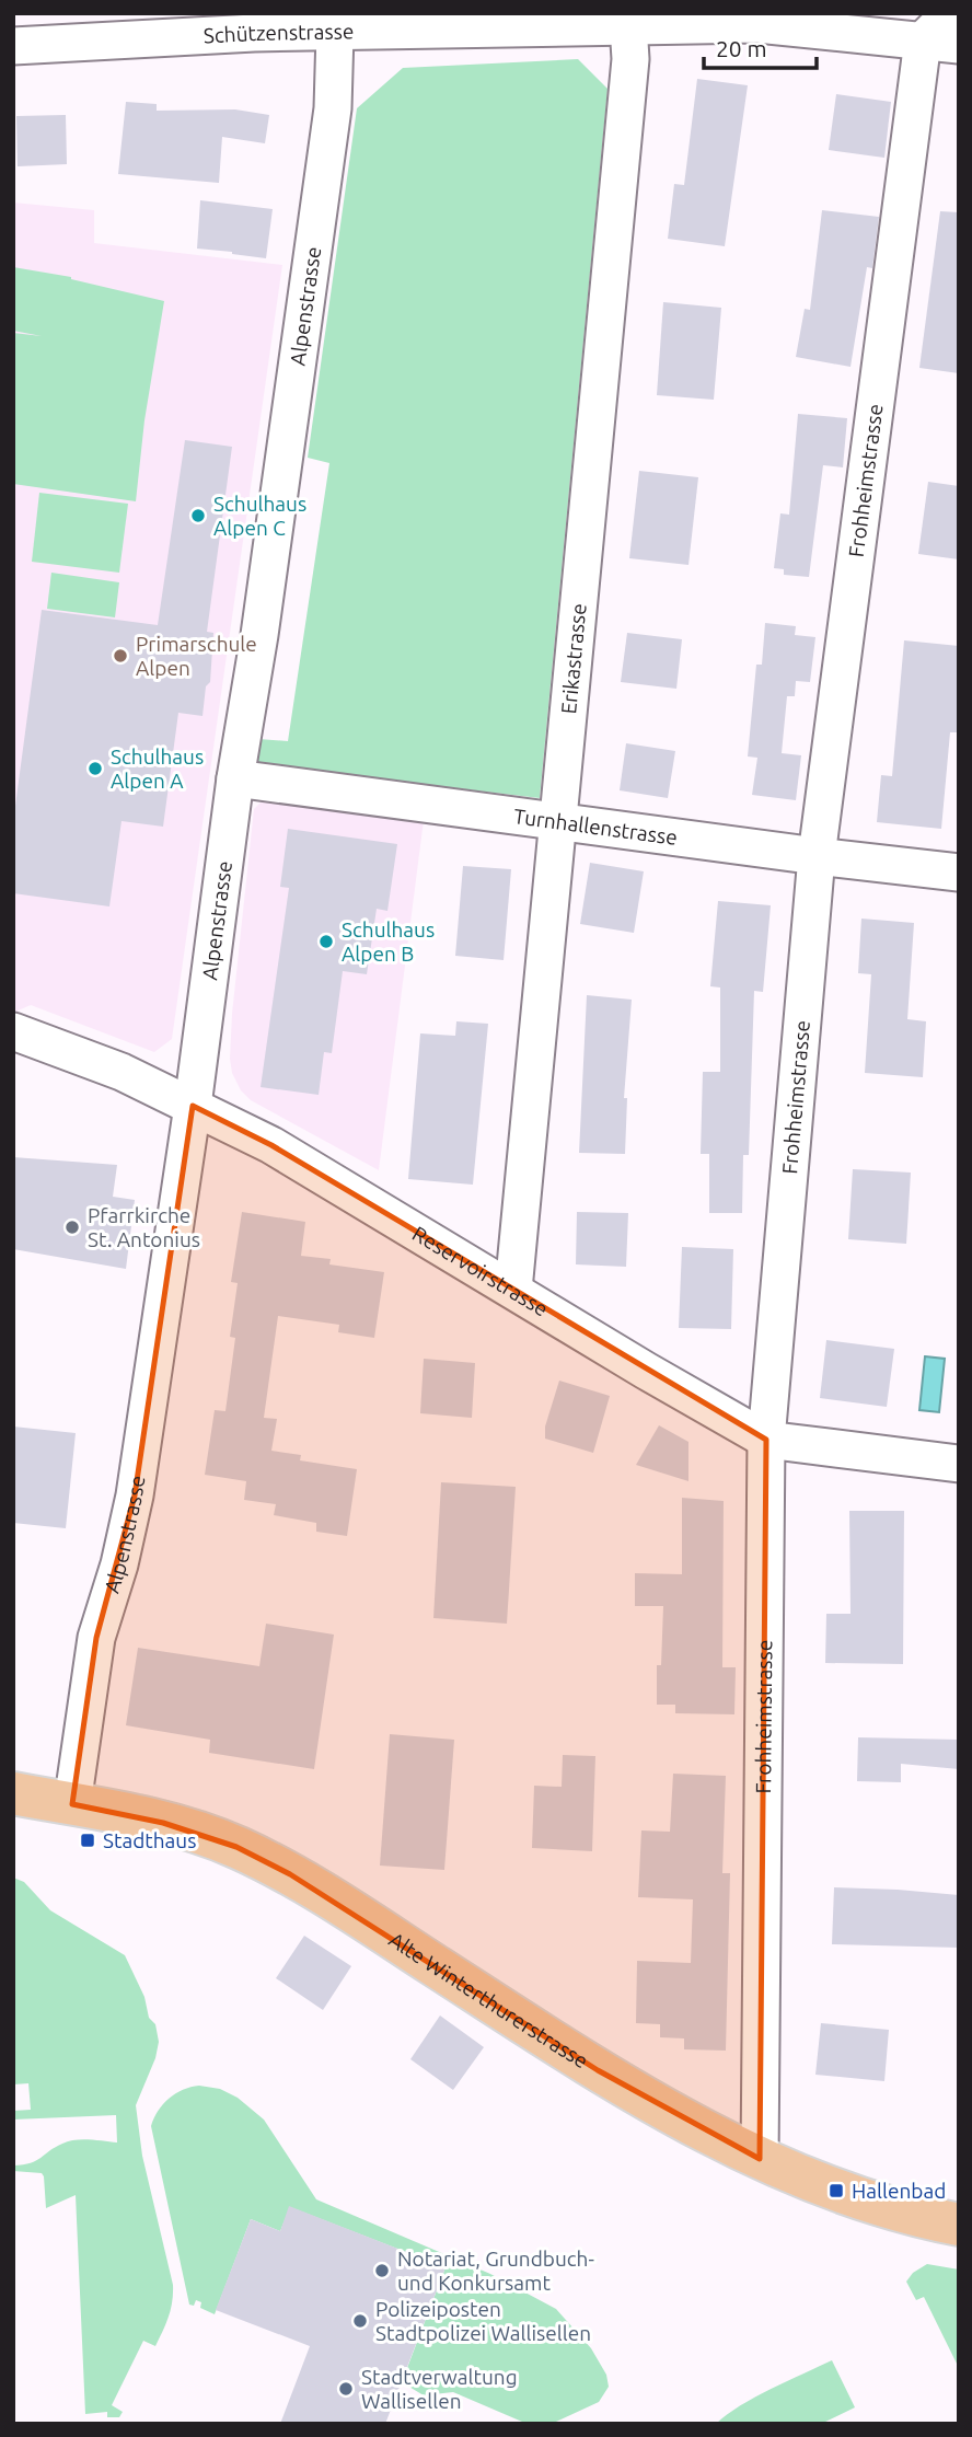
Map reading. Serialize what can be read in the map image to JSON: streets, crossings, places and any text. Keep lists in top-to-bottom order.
{
  "streets": {
    "main road": ["Alte Winterthurerstrasse"],
    "street": [
      "Schützenstrasse",
      "Alpenstrasse",
      "Frohheimstrasse",
      "Erikastrasse",
      "Turnhallenstrasse",
      "Reservoirstrasse"
    ]
  },
  "crossings": [
    ["Schützenstrasse", "Alpenstrasse"],
    ["Schützenstrasse", "Frohheimstrasse"],
    ["Schützenstrasse", "Erikastrasse"],
    ["Alpenstrasse", "Turnhallenstrasse"],
    ["Alpenstrasse", "Reservoirstrasse"],
    ["Alpenstrasse", "Alte Winterthurerstrasse"],
    ["Frohheimstrasse", "Turnhallenstrasse"],
    ["Frohheimstrasse", "Reservoirstrasse"],
    ["Frohheimstrasse", "Alte Winterthurerstrasse"],
    ["Erikastrasse", "Turnhallenstrasse"],
    ["Erikastrasse", "Reservoirstrasse"]
  ],
  "places": {
    "other": [
      "Schulhaus Alpen C",
      "Primarschule Alpen",
      "Schulhaus Alpen A",
      "Schulhaus Alpen B",
      "Pfarrkirche St. Antonius",
      "Notariat, Grundbuch- und Konkursamt",
      "Polizeiposten Stadtpolizei Wallisellen",
      "Stadtverwaltung Wallisellen"
    ],
    "transit": ["Stadthaus", "Hallenbad"]
  },
  "scale_bar": "20 m"
}
